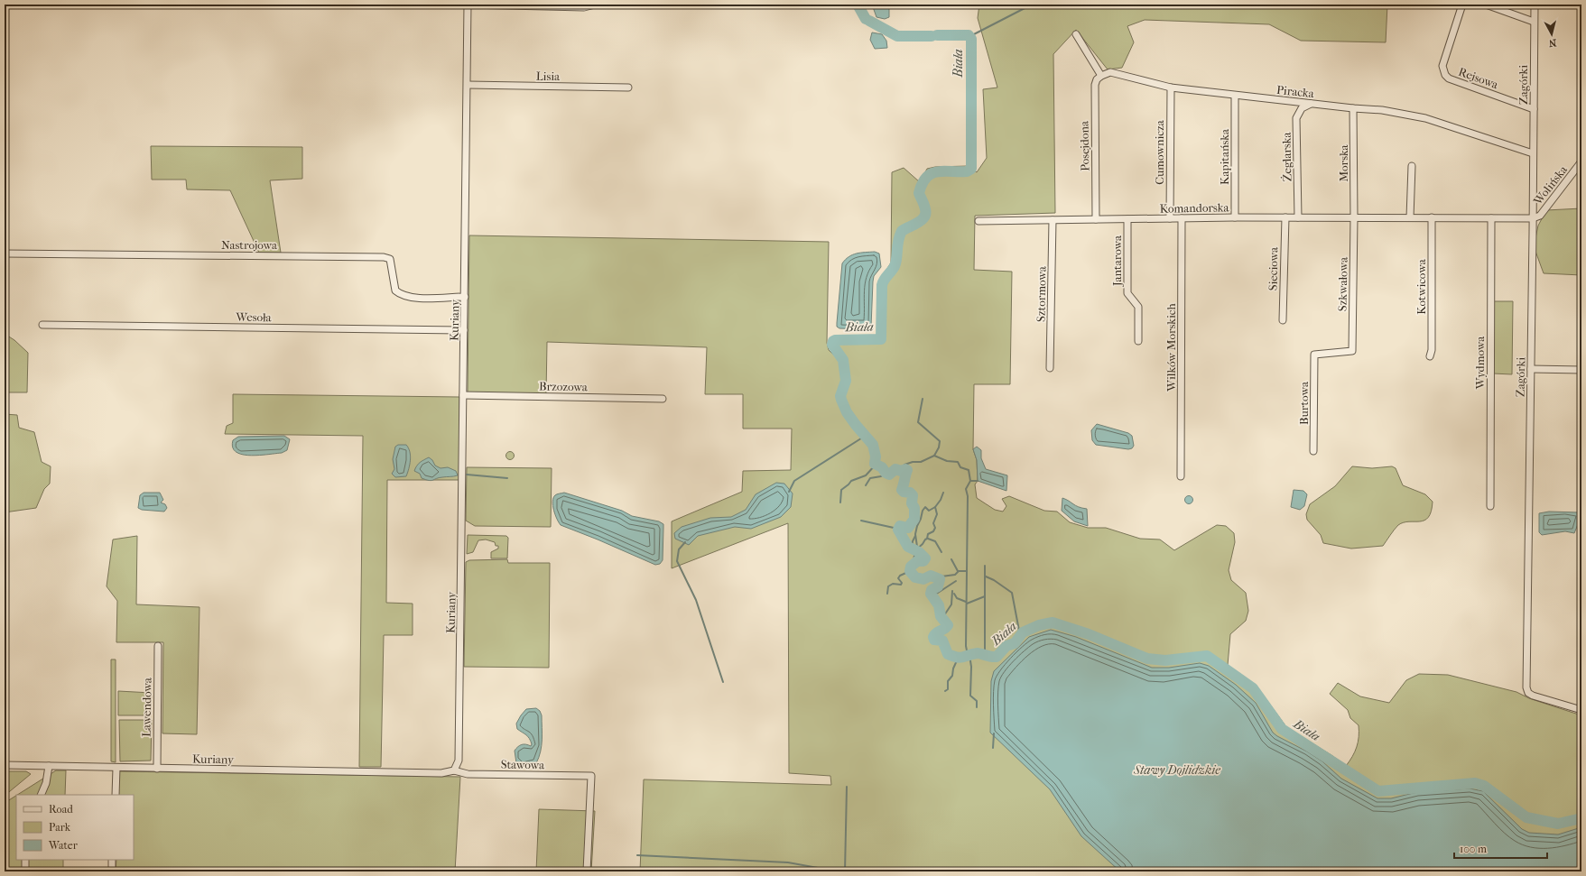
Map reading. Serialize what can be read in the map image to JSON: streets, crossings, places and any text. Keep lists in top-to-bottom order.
{
  "streets": {
    "street": [
      "Lisia",
      "Rejsowa",
      "Zagórki",
      "Piracka",
      "Posejdona",
      "Cumownicza",
      "Kapitańska",
      "Żeglarska",
      "Morska",
      "Wolińska",
      "Komandorska",
      "Nastrojowa",
      "Jantarowa",
      "Sieciowa",
      "Szkwałowa",
      "Kotwicowa",
      "Sztormowa",
      "Wesoła",
      "Kuriany",
      "Wilków Morskich",
      "Wydmowa",
      "Brzozowa",
      "Burtowa",
      "Lawendowa",
      "Stawowa"
    ]
  },
  "crossings": [
    ["Lisia", "Kuriany"],
    ["Rejsowa", "Zagórki"],
    ["Zagórki", "Piracka"],
    ["Zagórki", "Wolińska"],
    ["Zagórki", "Komandorska"],
    ["Piracka", "Posejdona"],
    ["Piracka", "Cumownicza"],
    ["Piracka", "Kapitańska"],
    ["Piracka", "Żeglarska"],
    ["Piracka", "Morska"],
    ["Posejdona", "Komandorska"],
    ["Cumownicza", "Komandorska"],
    ["Kapitańska", "Komandorska"],
    ["Żeglarska", "Komandorska"],
    ["Morska", "Komandorska"],
    ["Morska", "Szkwałowa"],
    ["Wolińska", "Komandorska"],
    ["Komandorska", "Jantarowa"],
    ["Komandorska", "Sieciowa"],
    ["Komandorska", "Szkwałowa"],
    ["Komandorska", "Kotwicowa"],
    ["Komandorska", "Sztormowa"],
    ["Komandorska", "Wilków Morskich"],
    ["Komandorska", "Wydmowa"],
    ["Nastrojowa", "Kuriany"],
    ["Szkwałowa", "Burtowa"],
    ["Wesoła", "Kuriany"],
    ["Kuriany", "Brzozowa"],
    ["Kuriany", "Lawendowa"],
    ["Kuriany", "Stawowa"]
  ],
  "water": ["Biała", "Stawy Dojlidzkie"],
  "legend": ["Road", "Park", "Water"],
  "scale_bar": "100 m",
  "north": "bottom"
}
